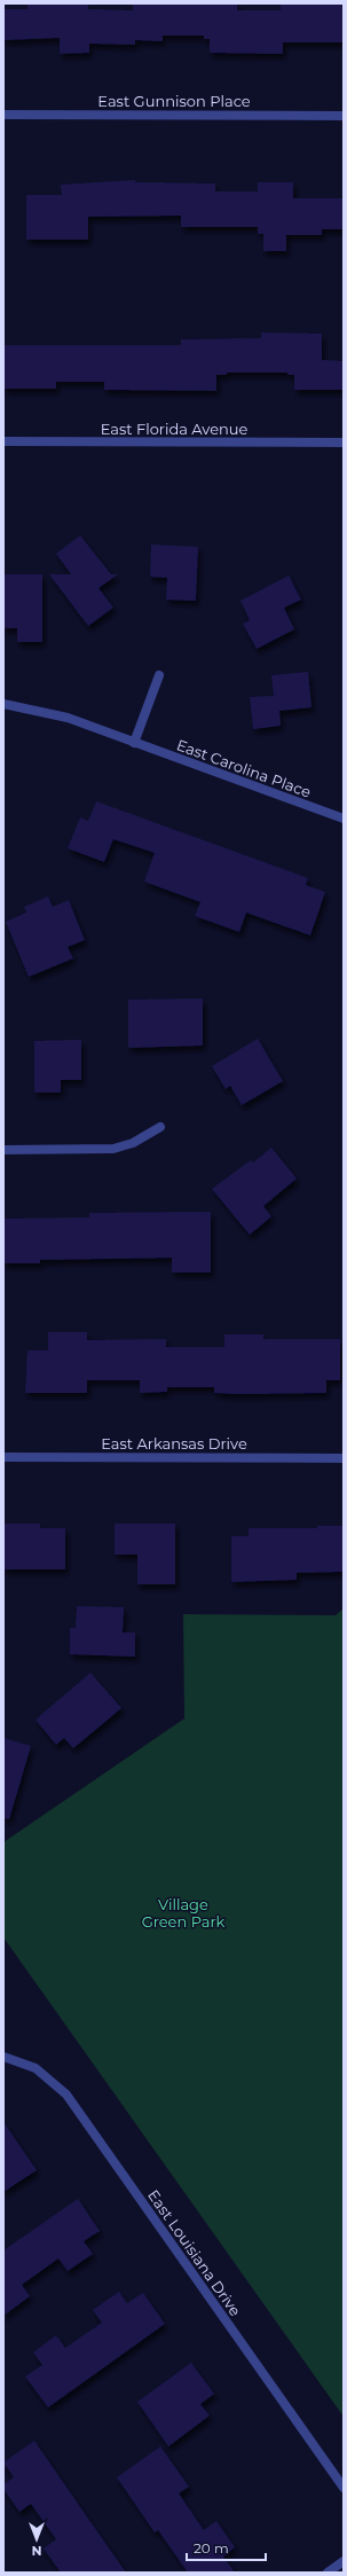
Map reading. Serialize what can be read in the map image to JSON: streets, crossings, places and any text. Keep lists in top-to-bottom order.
{
  "streets": {
    "street": [
      "East Gunnison Place",
      "East Florida Avenue",
      "East Carolina Place",
      "East Arkansas Drive",
      "East Louisiana Drive"
    ]
  },
  "parks": ["Village Green Park"],
  "scale_bar": "20 m",
  "north": "bottom"
}
